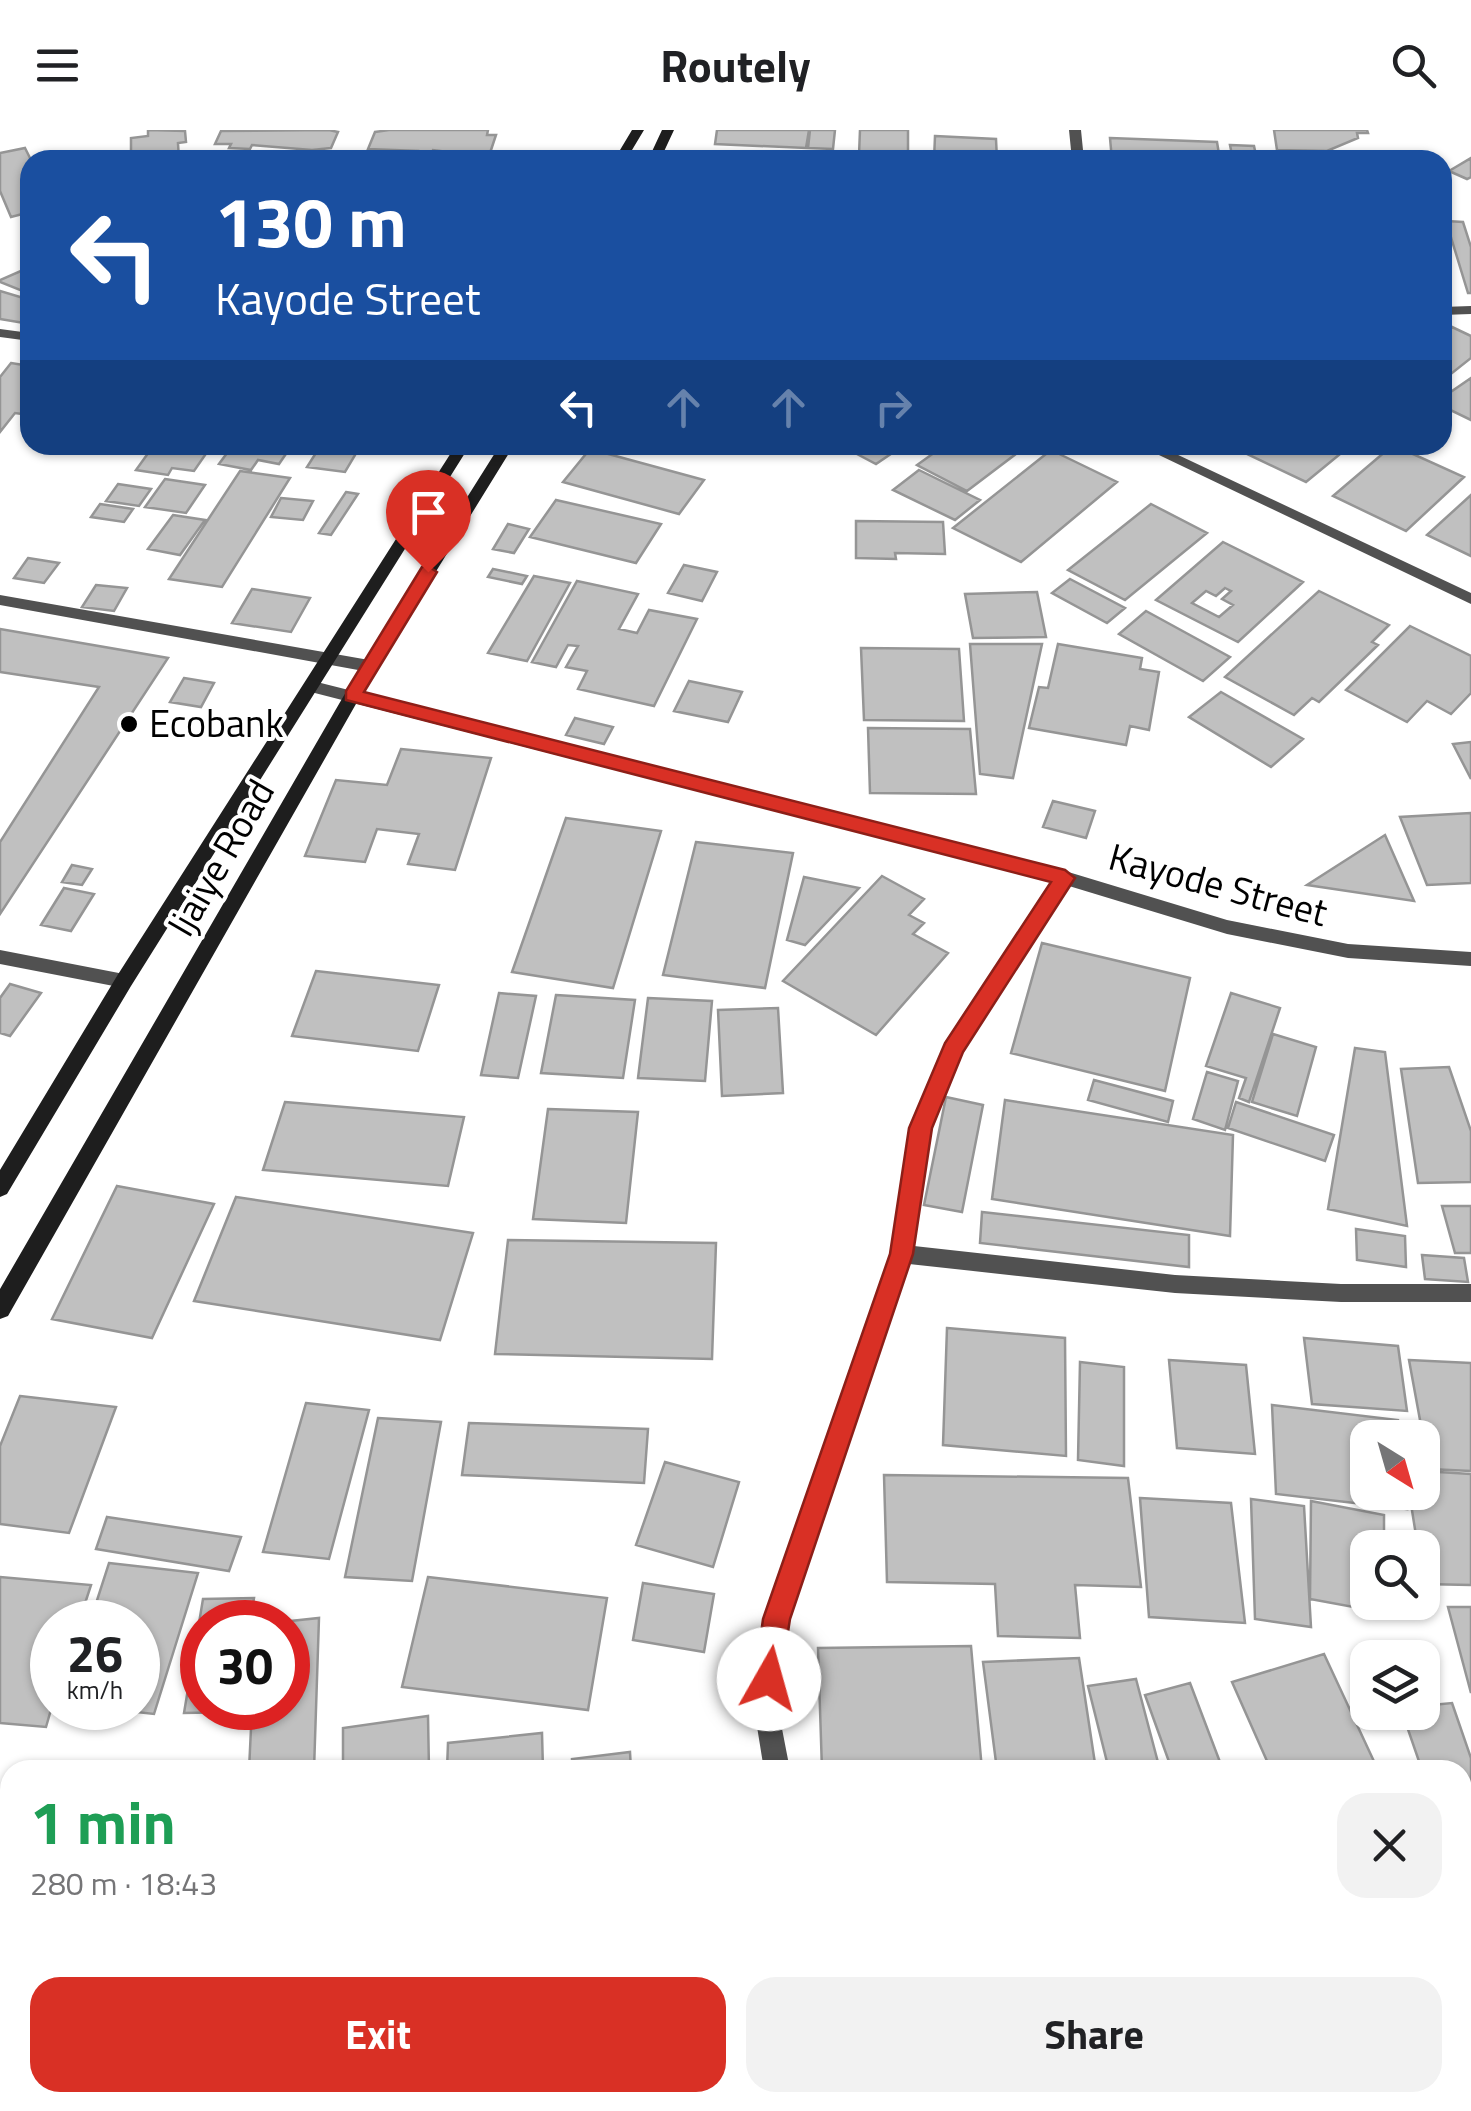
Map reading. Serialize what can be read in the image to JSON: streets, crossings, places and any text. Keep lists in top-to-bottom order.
{
  "streets": {
    "main road": ["Ijaiye Road"],
    "street": ["Kayode Street"]
  },
  "crossings": [
    ["Ijaiye Road", "Kayode Street"]
  ],
  "places": ["Ecobank"],
  "north": "bottom right",
  "page": {
    "header": "Routely",
    "turn": ["130 m", "Kayode Street"],
    "speed": "26 km/h",
    "limit": "30",
    "heading": ["1 min", "280 m · 18:43"],
    "buttons": ["Exit", "Share"]
  }
}
